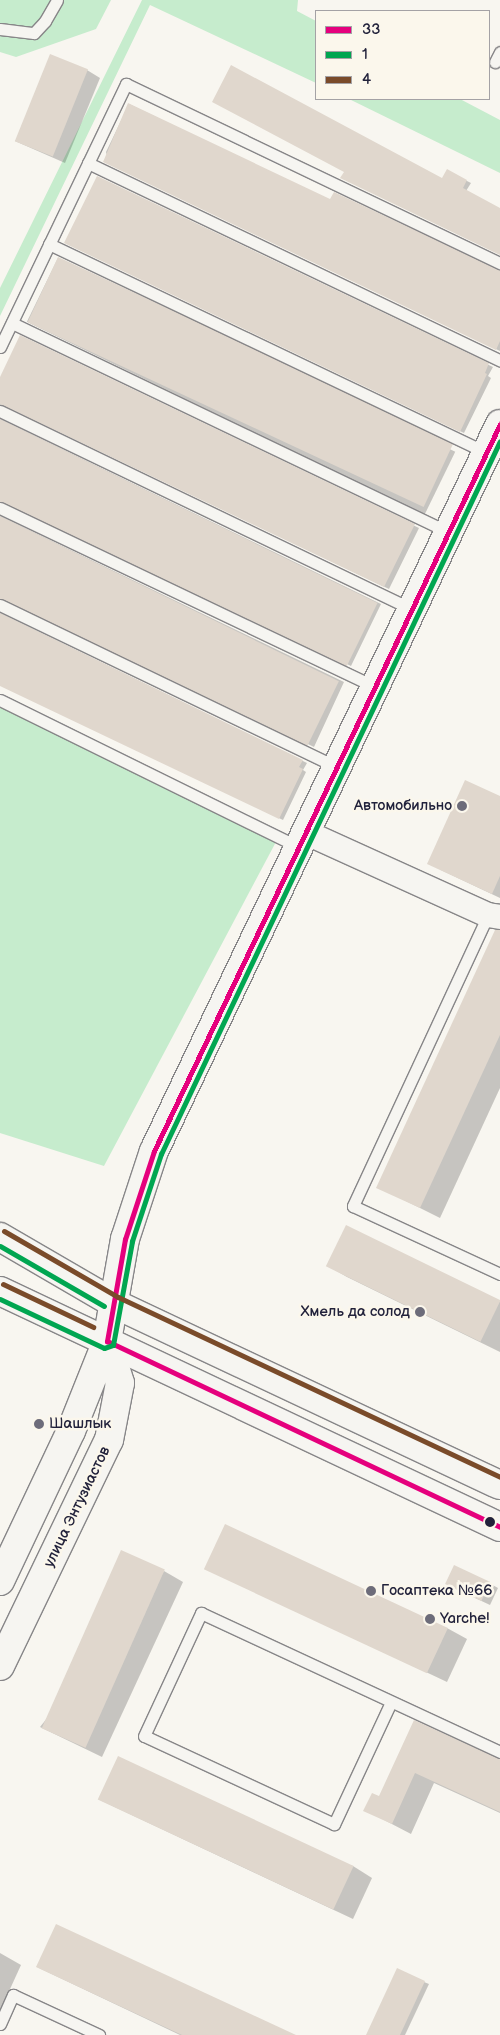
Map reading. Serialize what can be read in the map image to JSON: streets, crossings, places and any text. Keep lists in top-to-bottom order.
{
  "streets": {
    "main road": ["улица Энтузиастов"]
  },
  "places": [
    "Автомобильно",
    "Хмель да солод",
    "Шашлык",
    "Госаптека №66",
    "Yarche!"
  ],
  "lines": ["transit line 33", "transit line 1", "transit line 4"],
  "legend": ["33", "1", "4"]
}
